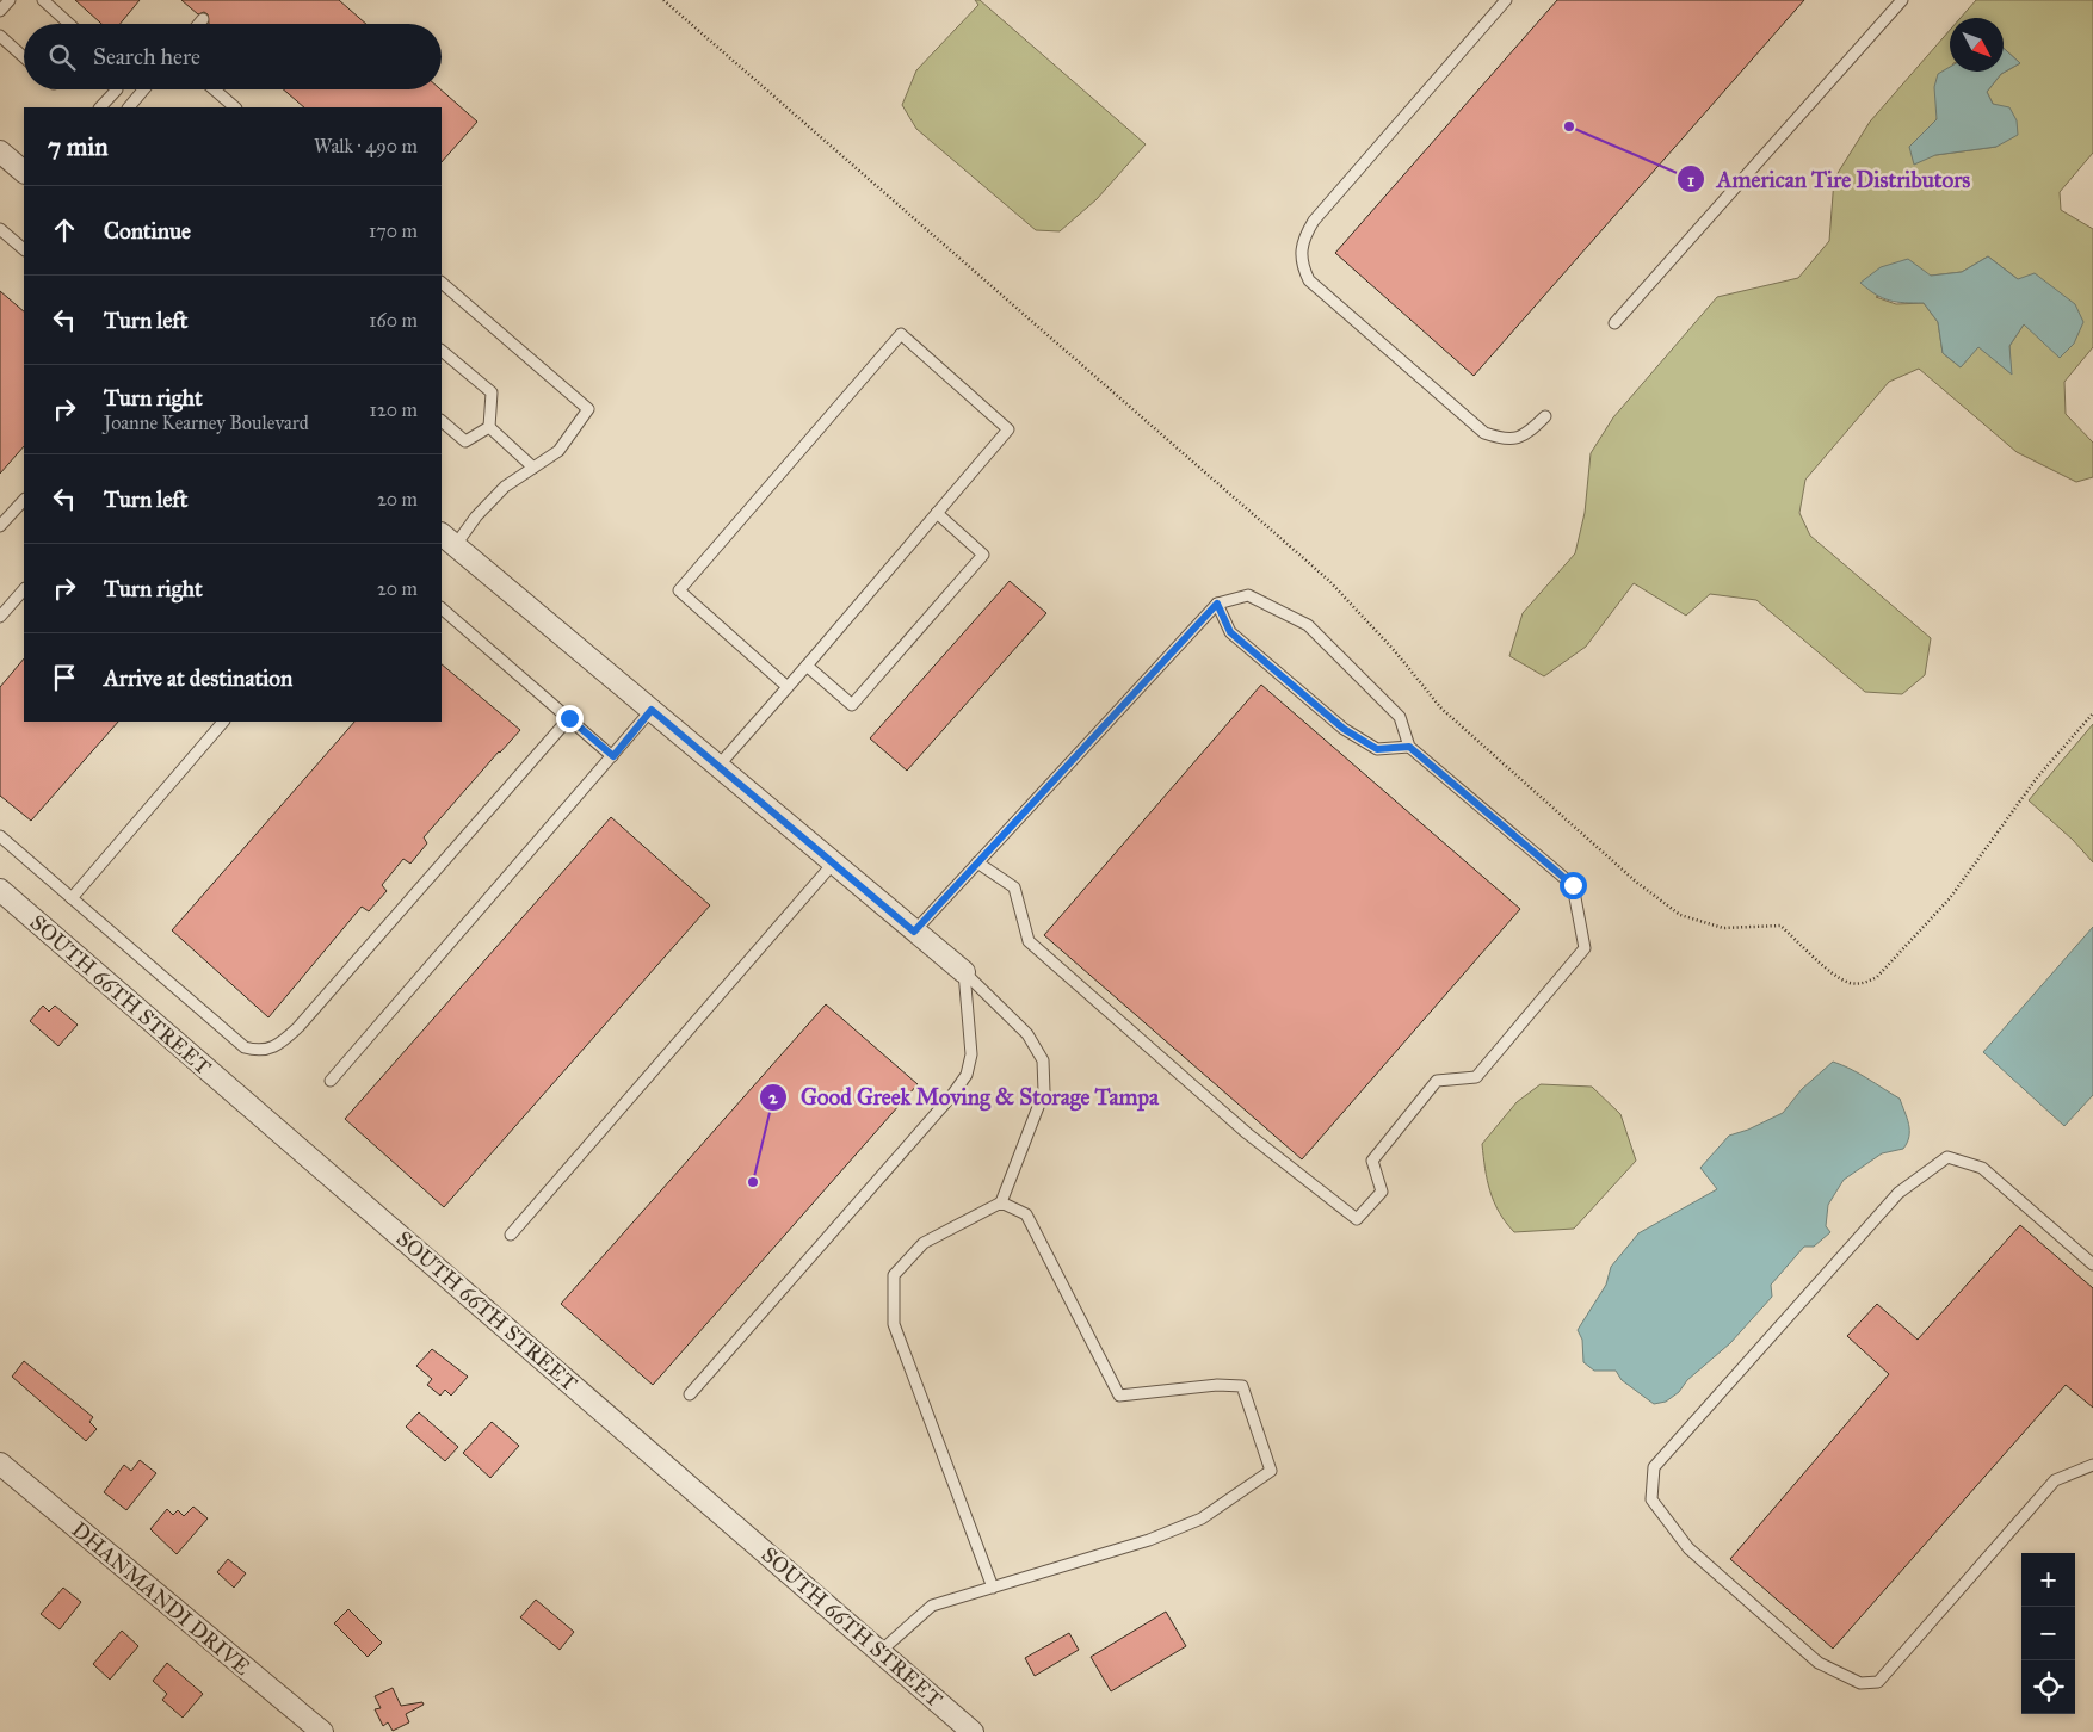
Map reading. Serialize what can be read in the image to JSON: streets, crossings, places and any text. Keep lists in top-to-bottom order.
{
  "streets": {
    "street": ["SOUTH 66TH STREET", "DHANMANDI DRIVE"]
  },
  "places": ["American Tire Distributors", "Good Greek Moving & Storage Tampa"],
  "north": "bottom right",
  "page": {
    "search": "Search here",
    "heading": ["7 min", "Walk · 490 m"],
    "list": [
      ["Continue", "170 m"],
      ["Turn left", "160 m"],
      ["Turn right", "Joanne Kearney Boulevard", "120 m"],
      ["Turn left", "20 m"],
      ["Turn right", "20 m"],
      "Arrive at destination"
    ],
    "map_buttons": ["+", "−"]
  }
}
